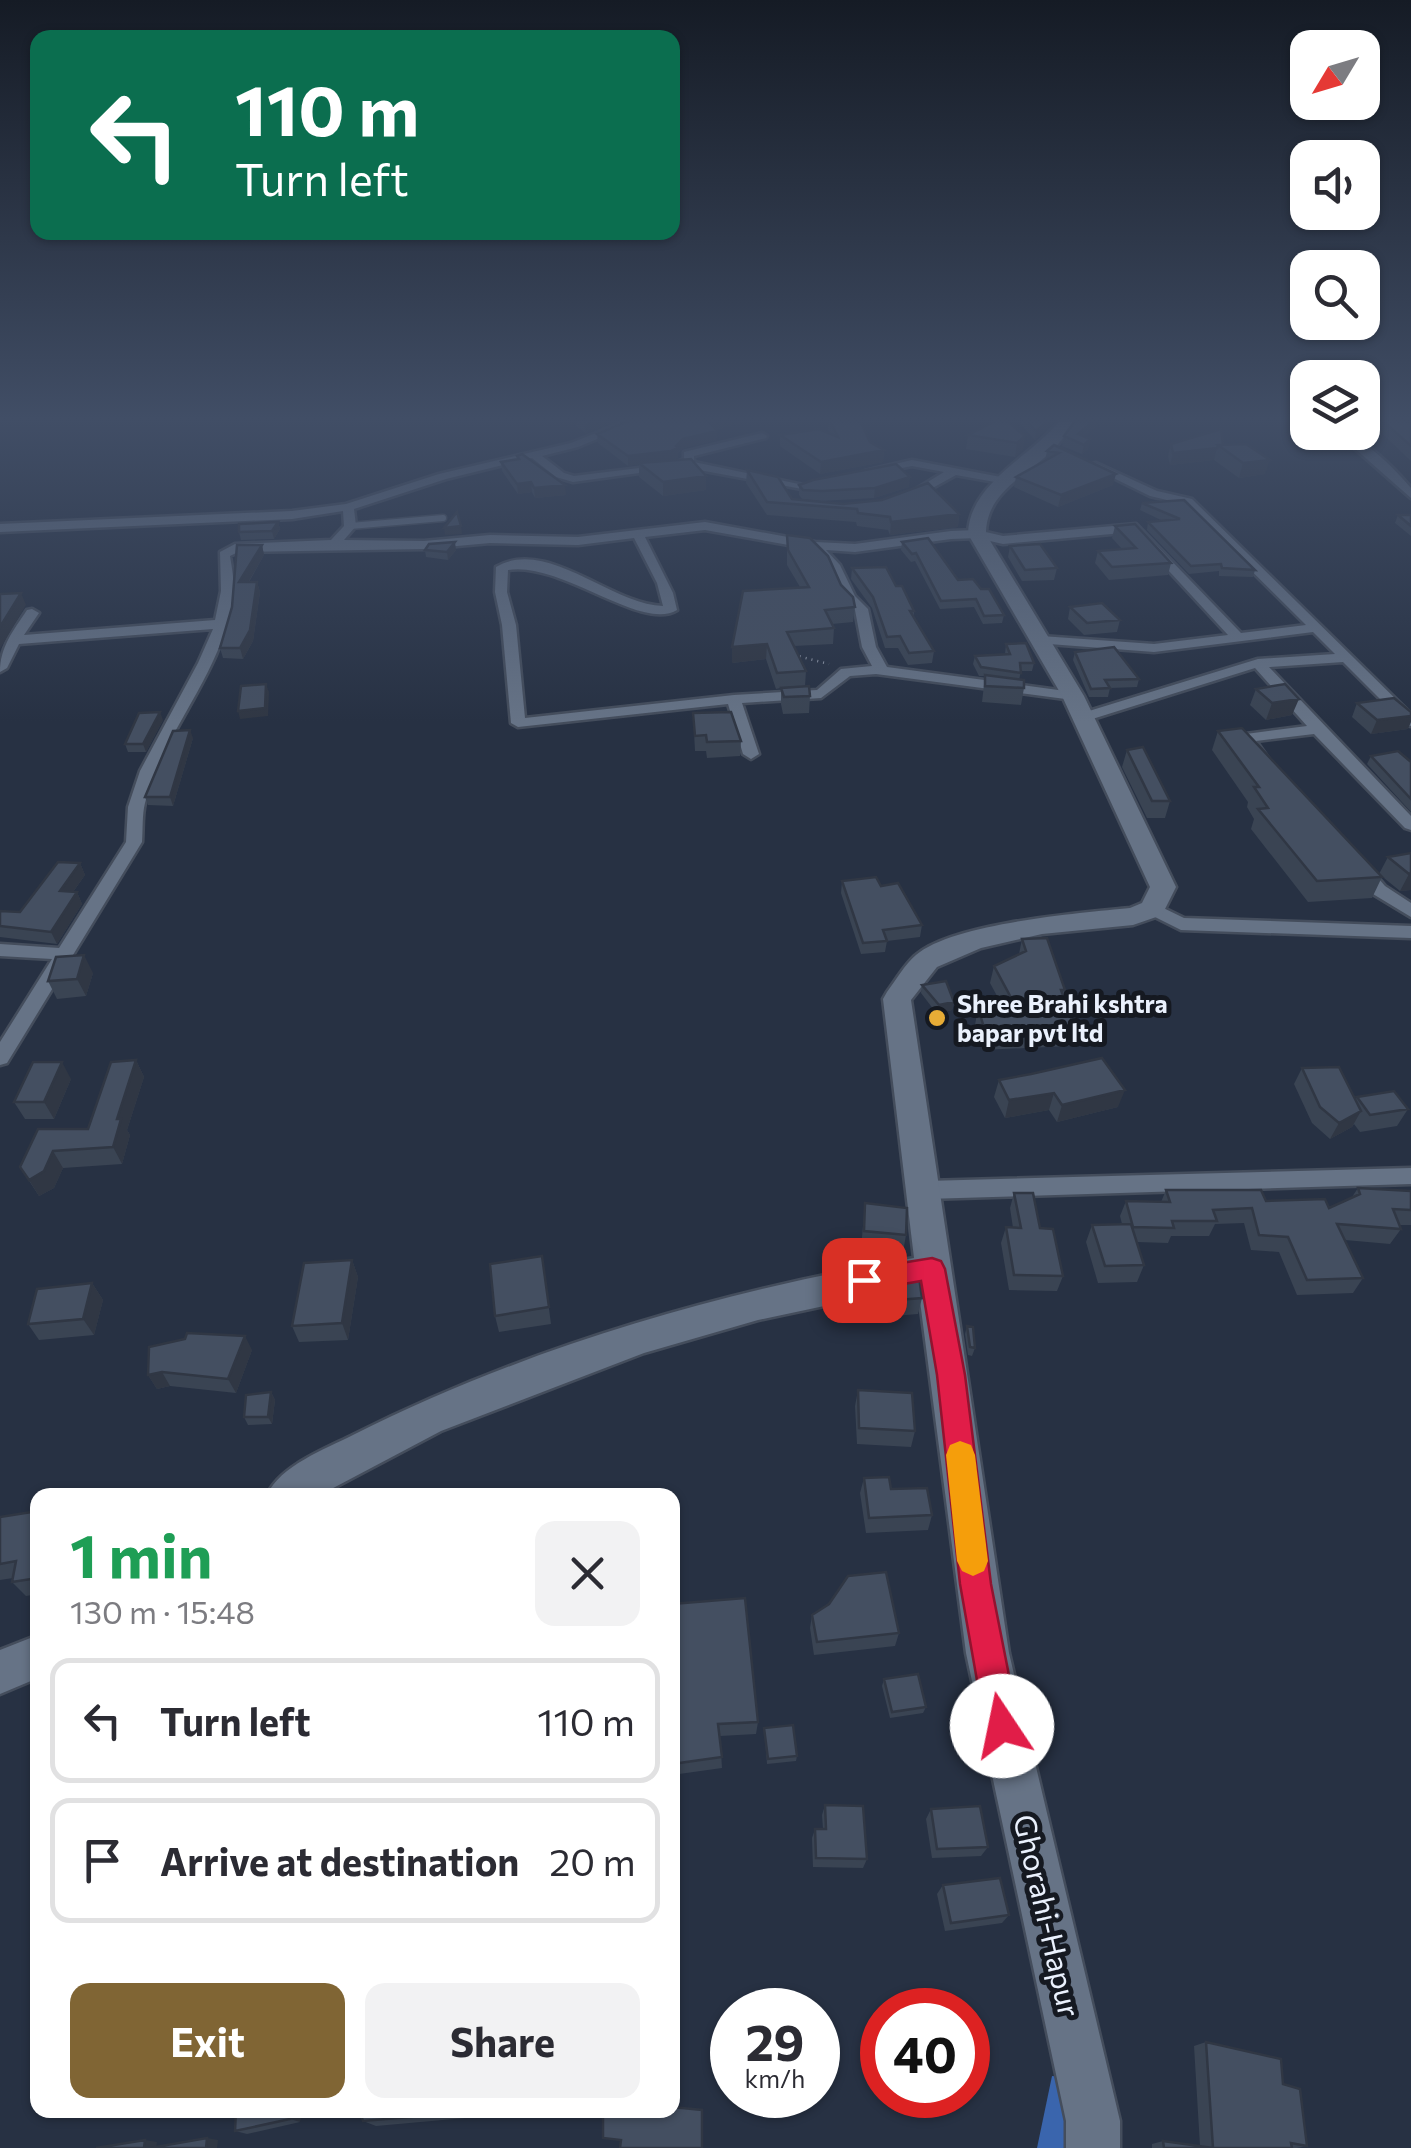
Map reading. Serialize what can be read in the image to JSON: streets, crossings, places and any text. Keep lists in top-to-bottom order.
{
  "streets": {
    "street": ["Ghorahi-Hapur"]
  },
  "places": ["Shree Brahi kshtra bapar pvt ltd"],
  "north": "bottom left",
  "page": {
    "turn": ["110 m", "Turn left"],
    "heading": ["1 min", "130 m · 15:48"],
    "list": [
      {
        "name": "Turn left",
        "value": "110 m"
      },
      {
        "name": "Arrive at destination",
        "value": "20 m"
      }
    ],
    "buttons": ["Exit", "Share"],
    "speed": "29 km/h",
    "limit": "40"
  }
}
